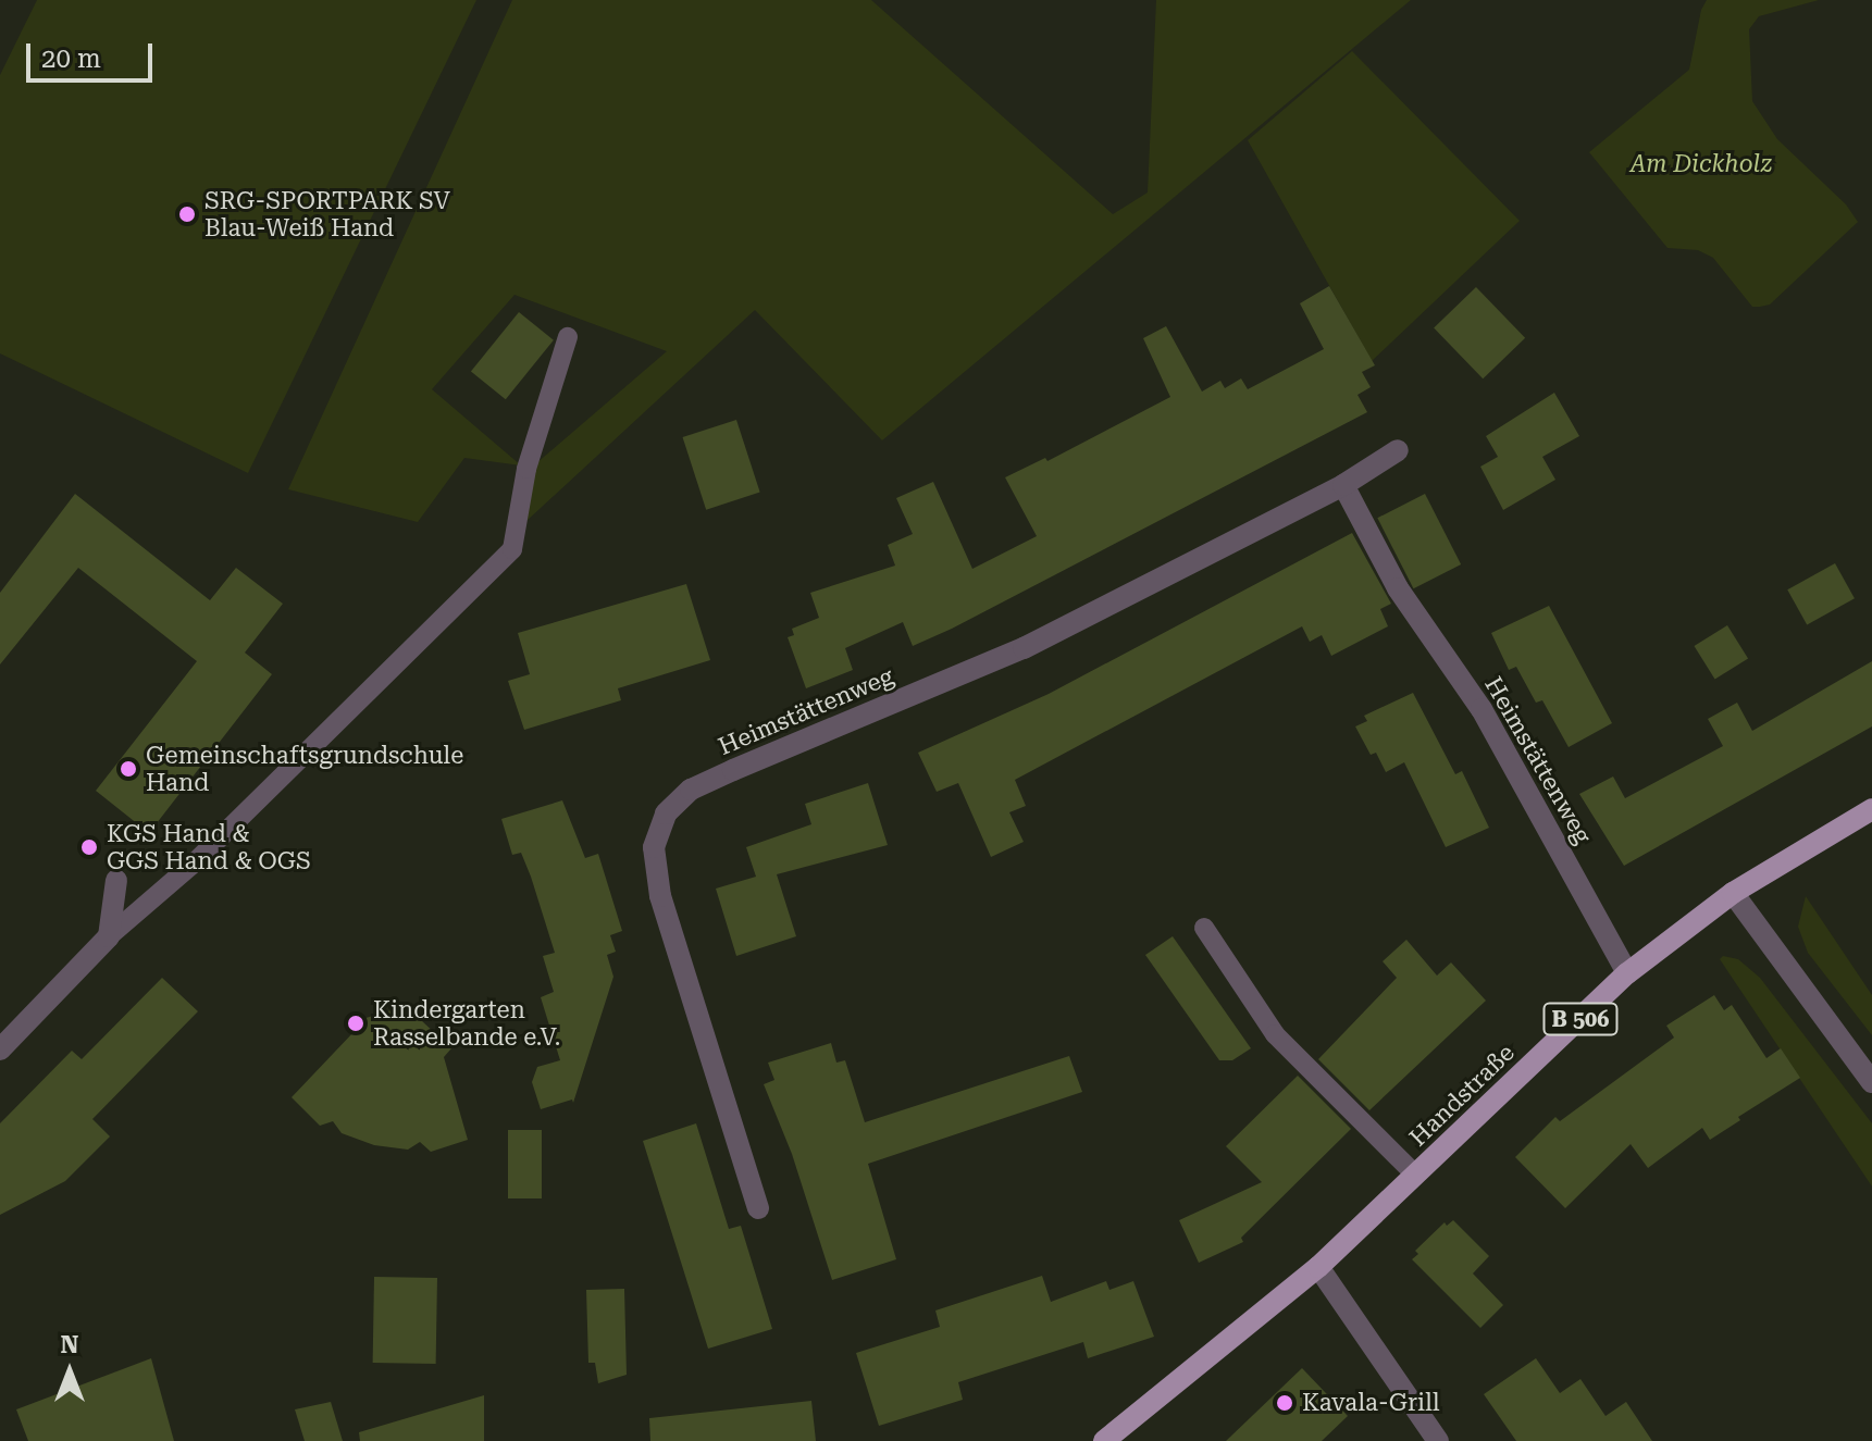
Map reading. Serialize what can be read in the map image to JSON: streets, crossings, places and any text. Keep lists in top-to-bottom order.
{
  "streets": {
    "main road": ["B 506", "Handstraße"],
    "street": ["Heimstättenweg"]
  },
  "crossings": [
    ["Heimstättenweg", "Handstraße"]
  ],
  "parks": ["Am Dickholz"],
  "places": [
    "SRG-SPORTPARK SV Blau-Weiß Hand",
    "Gemeinschaftsgrundschule Hand",
    "KGS Hand & GGS Hand & OGS",
    "Kindergarten Rasselbande e.V.",
    "Kavala-Grill"
  ],
  "scale_bar": "20 m",
  "north": "top"
}
